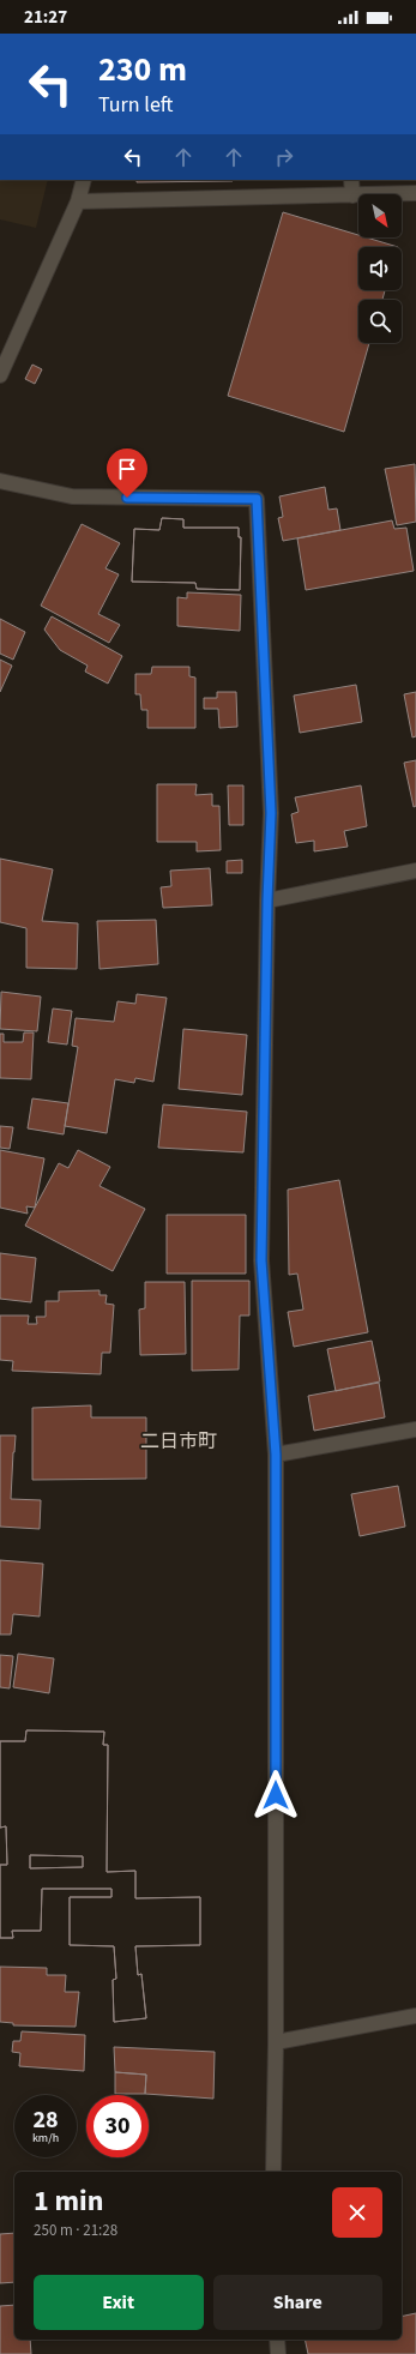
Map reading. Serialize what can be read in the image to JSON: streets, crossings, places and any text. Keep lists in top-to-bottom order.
{
  "districts": ["二日市町"],
  "north": "bottom right",
  "page": {
    "status": "21:27",
    "turn": ["230 m", "Turn left"],
    "speed": "28 km/h",
    "limit": "30",
    "heading": ["1 min", "250 m · 21:28"],
    "buttons": ["Exit", "Share"]
  }
}
